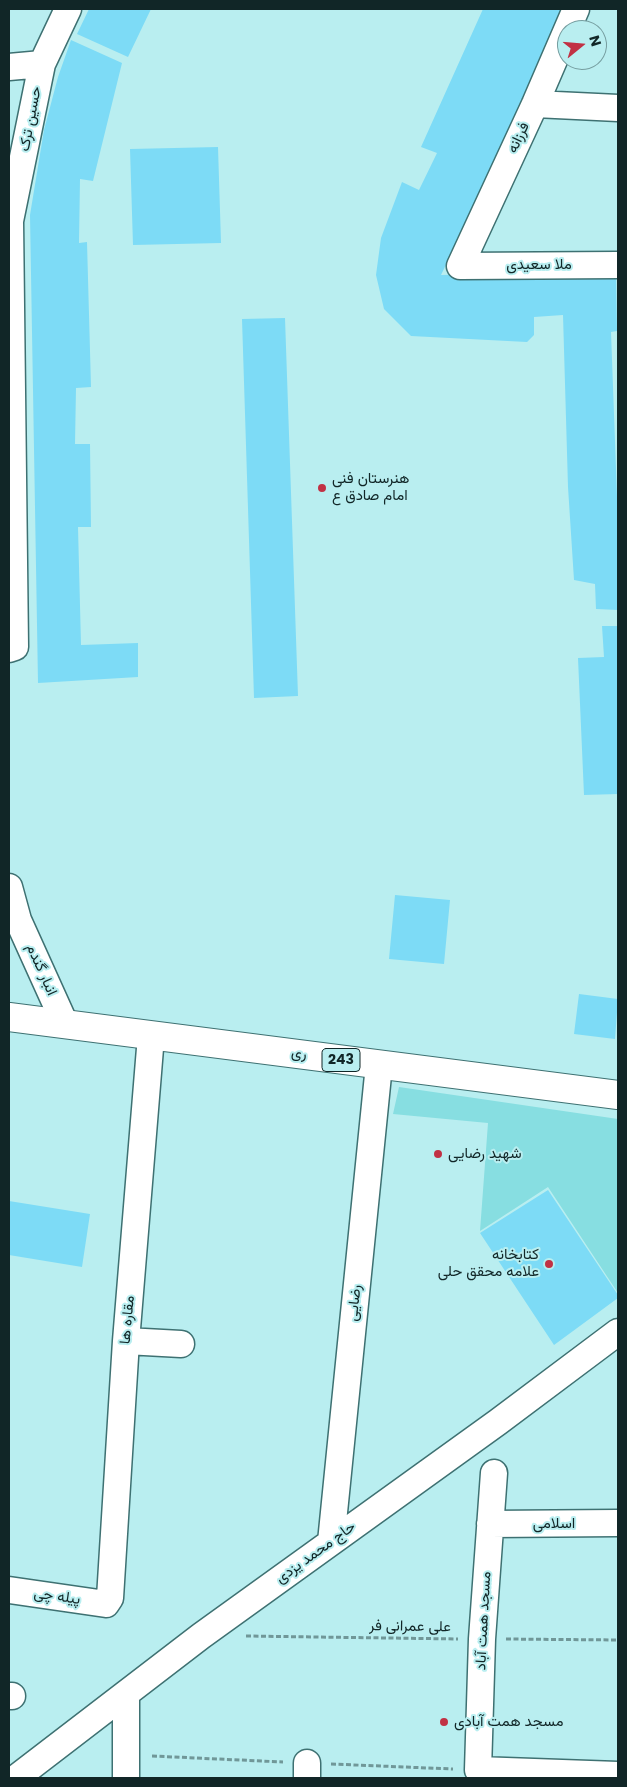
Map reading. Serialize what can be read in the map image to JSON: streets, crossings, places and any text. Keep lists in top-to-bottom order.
{
  "streets": {
    "main road": ["ری", "243"],
    "street": [
      "حسین ترک",
      "فرزانه",
      "ملا سعیدی",
      "انبار گندم",
      "رضایی",
      "مقاره ها",
      "اسلامی",
      "حاج محمد یزدی",
      "پیله چی",
      "مسجد همت آباد"
    ],
    "path": ["علی عمرانی فر"]
  },
  "crossings": [
    ["فرزانه", "ملا سعیدی"],
    ["انبار گندم", "ری"],
    ["ری", "رضایی"],
    ["ری", "مقاره ها"],
    ["رضایی", "حاج محمد یزدی"],
    ["مقاره ها", "پیله چی"],
    ["اسلامی", "مسجد همت آباد"],
    ["حاج محمد یزدی", "علی عمرانی فر"],
    ["مسجد همت آباد", "علی عمرانی فر"]
  ],
  "places": [
    "هنرستان فنی امام صادق ع",
    "شهید رضایی",
    "کتابخانه علامه محقق حلی",
    "مسجد همت آبادی"
  ],
  "north": "right"
}
